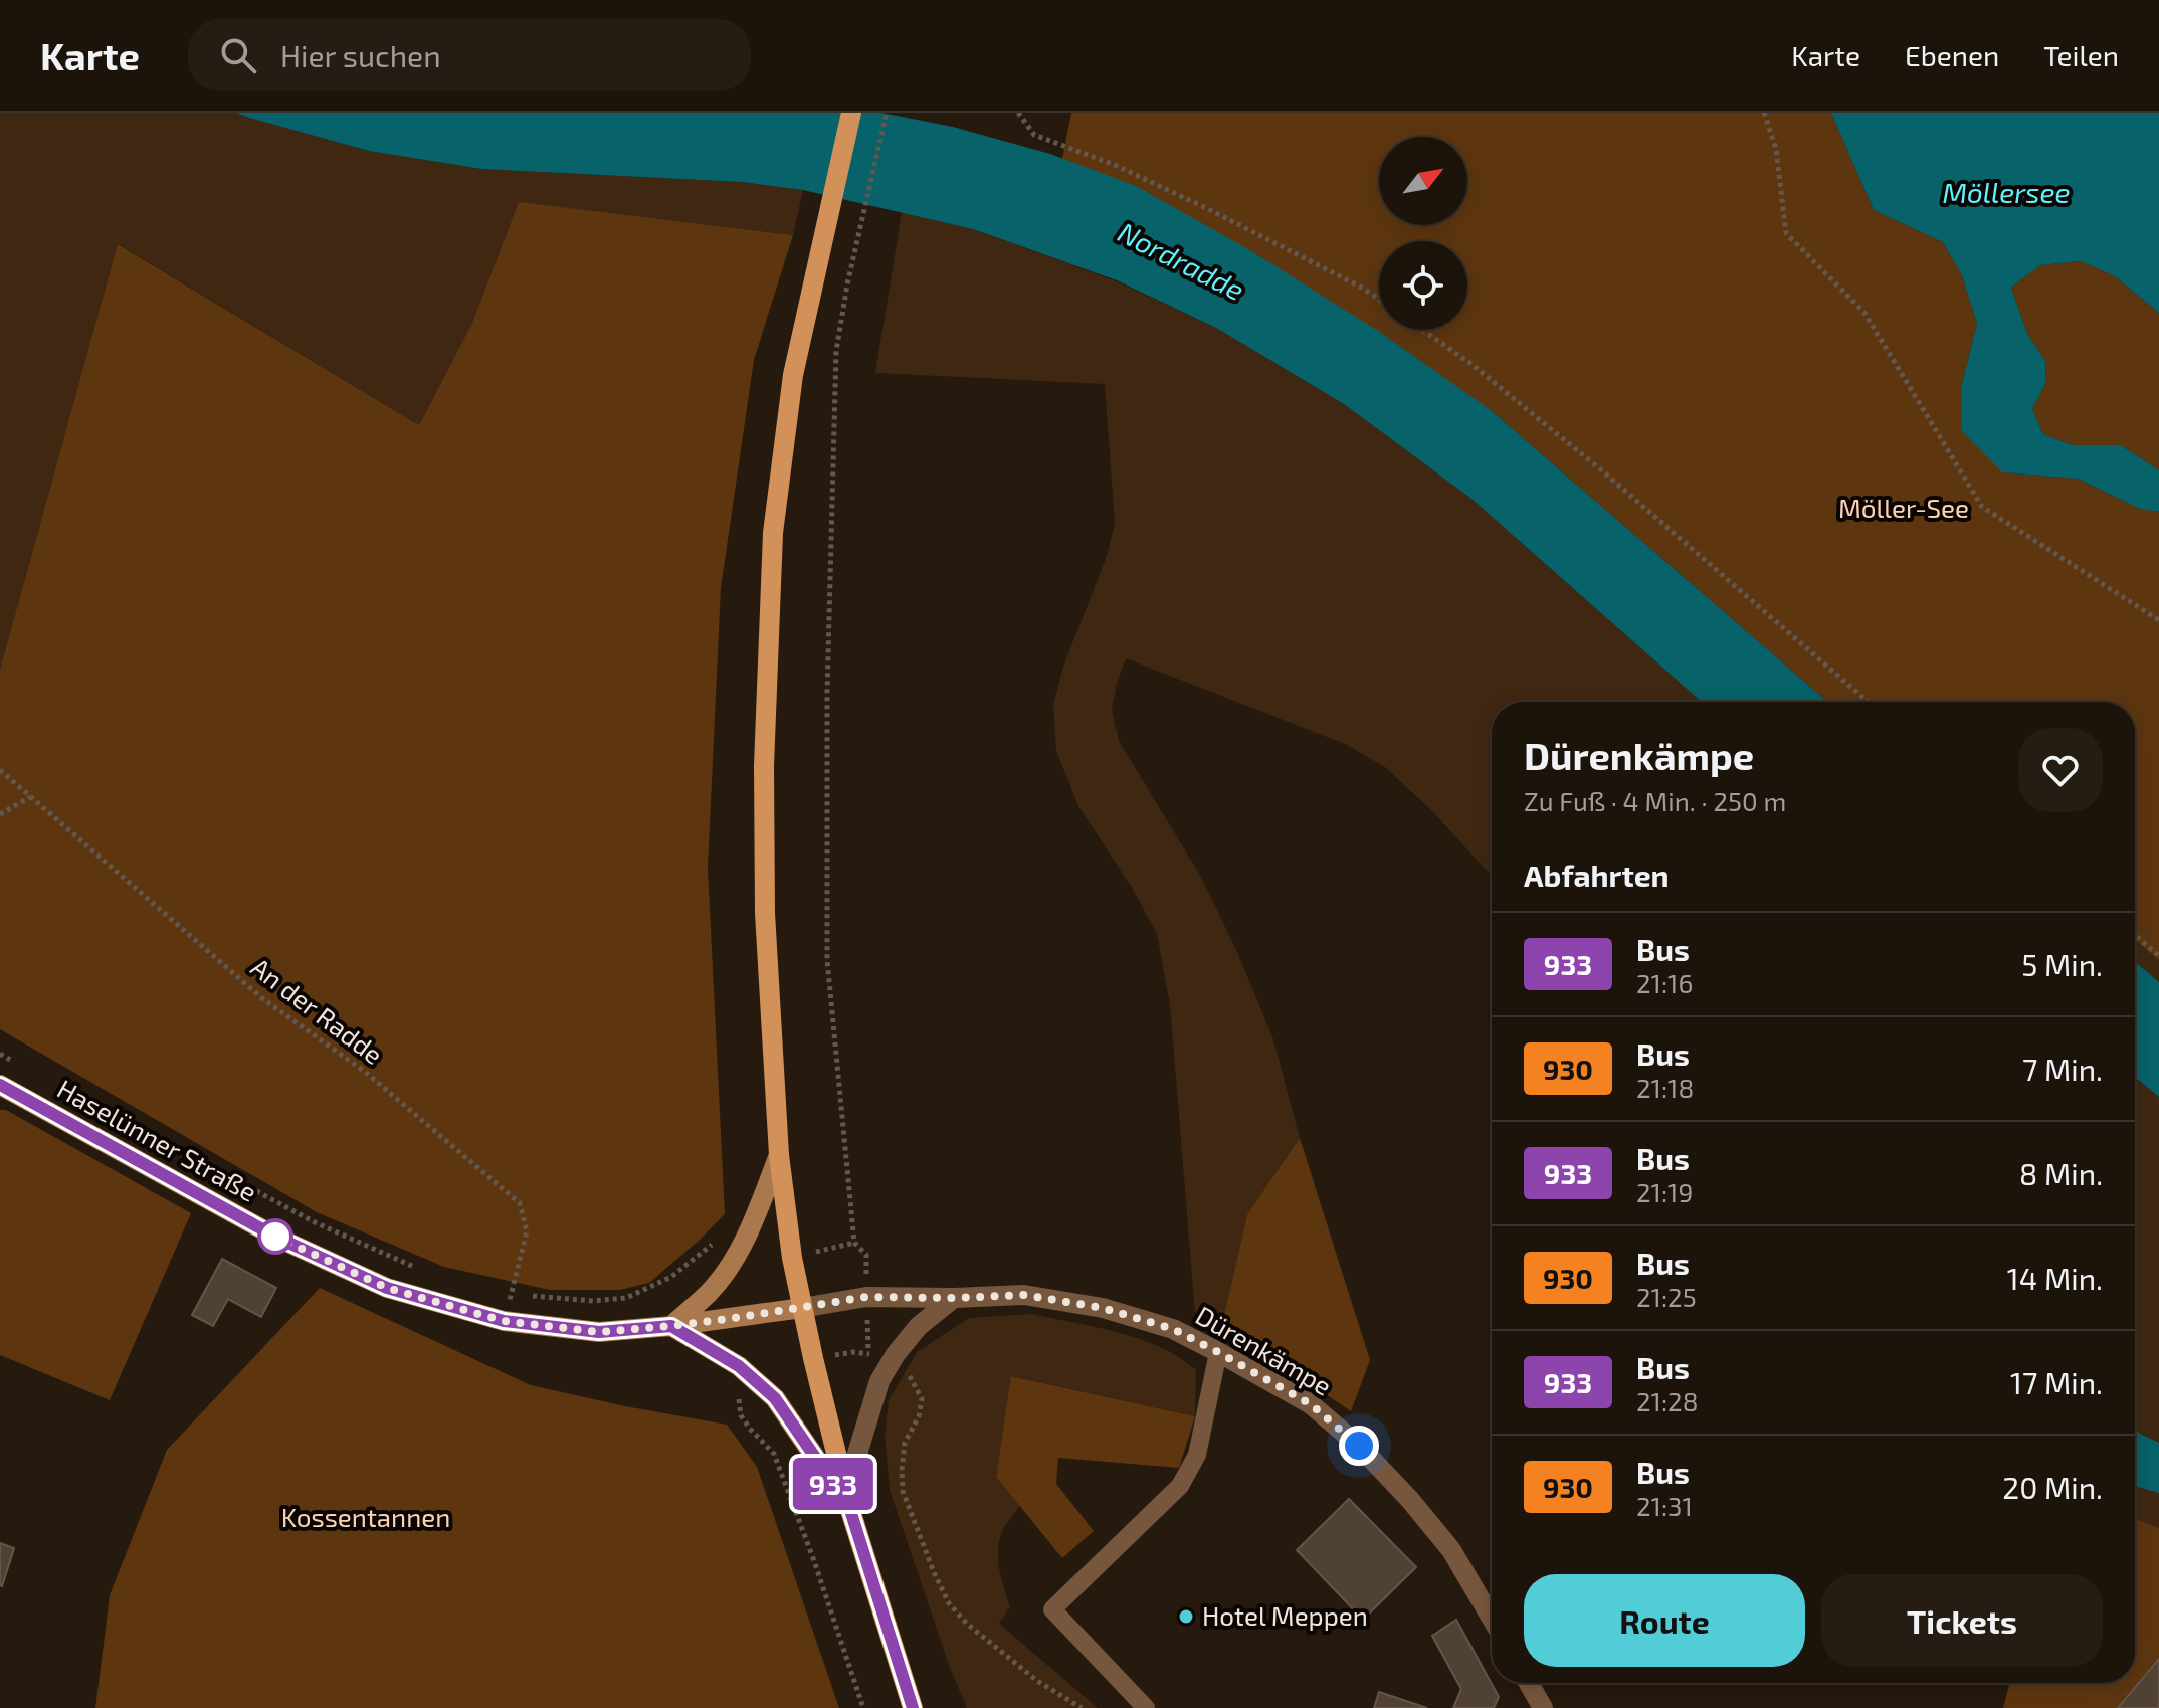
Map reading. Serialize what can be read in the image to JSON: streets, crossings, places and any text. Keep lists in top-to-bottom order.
{
  "streets": {
    "street": ["Haselünner Straße", "Dürenkämpe"],
    "path": ["An der Radde"]
  },
  "crossings": [
    ["An der Radde", "Haselünner Straße"],
    ["Haselünner Straße", "Dürenkämpe"]
  ],
  "water": ["Möllersee", "Nordradde"],
  "parks": ["Möller-See", "Kossentannen"],
  "places": ["Hotel Meppen"],
  "lines": ["bus line 933"],
  "north": "top right",
  "page": {
    "header": "Karte",
    "search": "Hier suchen",
    "nav": ["Karte", "Ebenen", "Teilen"],
    "on_map": "933",
    "heading": [
      ["Dürenkämpe", "Zu Fuß · 4 Min. · 250 m"],
      "Abfahrten"
    ],
    "list": [
      {
        "mark": "933",
        "name": "Bus",
        "note": "21:16",
        "value": "5 Min."
      },
      {
        "mark": "930",
        "name": "Bus",
        "note": "21:18",
        "value": "7 Min."
      },
      {
        "mark": "933",
        "name": "Bus",
        "note": "21:19",
        "value": "8 Min."
      },
      {
        "mark": "930",
        "name": "Bus",
        "note": "21:25",
        "value": "14 Min."
      },
      {
        "mark": "933",
        "name": "Bus",
        "note": "21:28",
        "value": "17 Min."
      },
      {
        "mark": "930",
        "name": "Bus",
        "note": "21:31",
        "value": "20 Min."
      }
    ],
    "buttons": ["Route", "Tickets"]
  }
}
